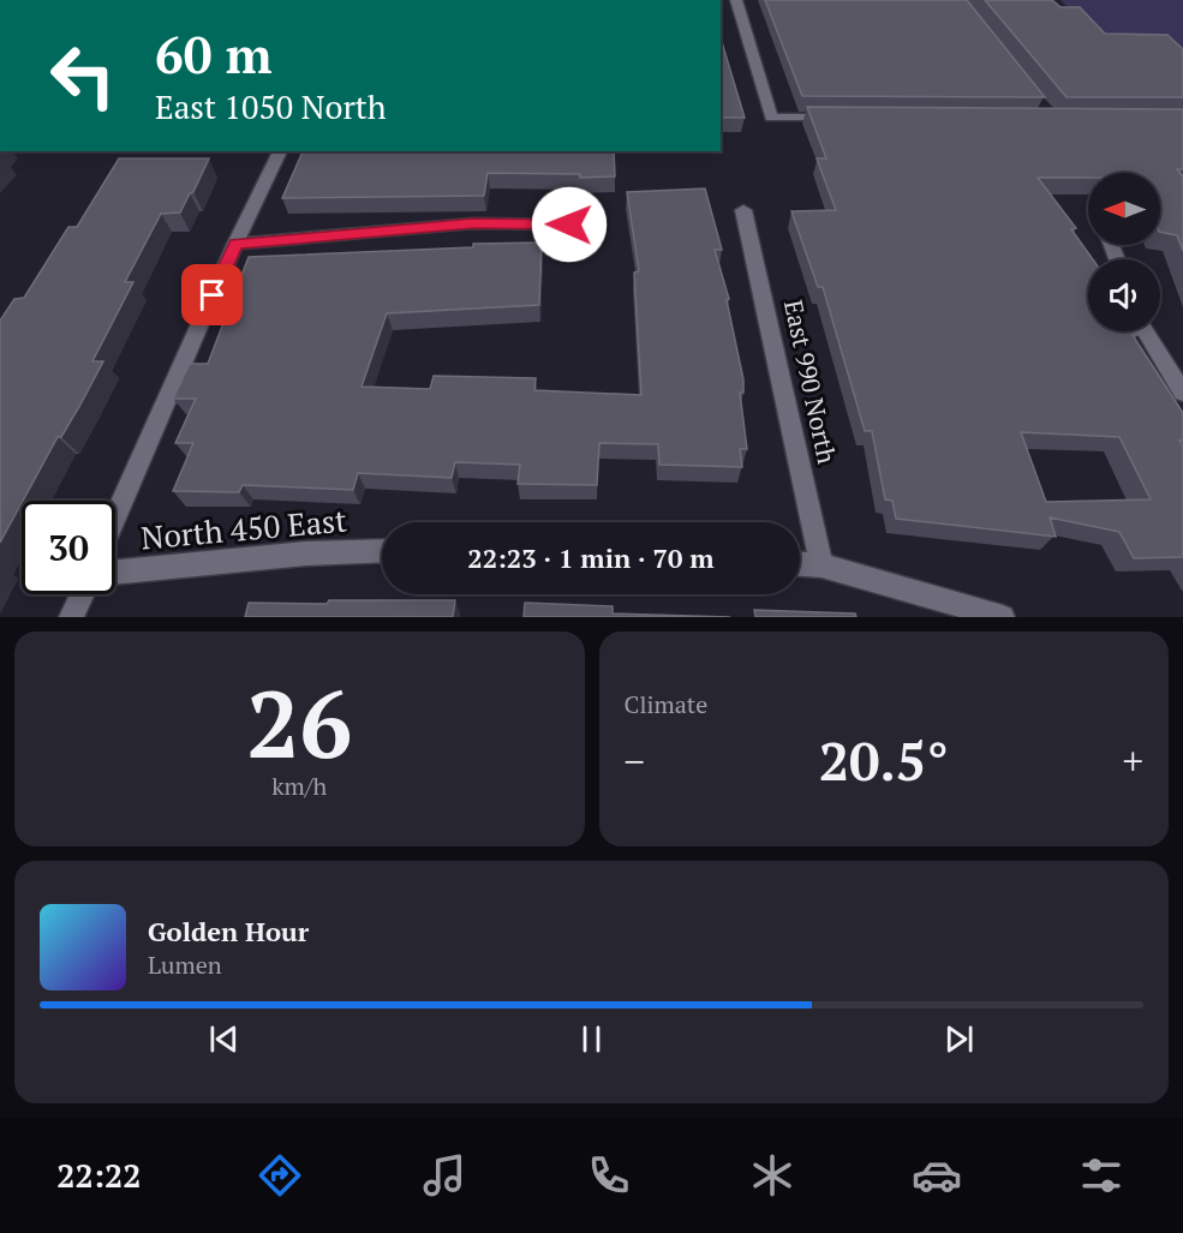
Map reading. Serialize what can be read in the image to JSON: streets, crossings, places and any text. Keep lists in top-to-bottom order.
{
  "streets": {
    "street": ["East 990 North", "North 450 East"]
  },
  "north": "left",
  "page": {
    "turn": ["60 m", "East 1050 North"],
    "limit": "30",
    "trip": "22:23 · 1 min · 70 m",
    "tile": [
      ["26", "km/h"],
      "Climate"
    ],
    "heat": ["−", "20.5°", "+"],
    "song": ["Golden Hour", "Lumen"],
    "tabs": "22:22"
  }
}
